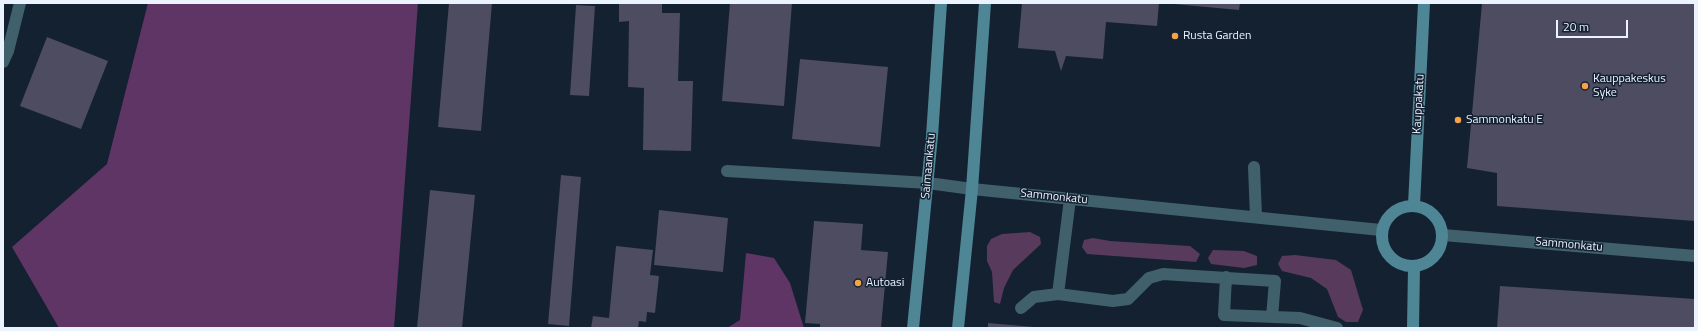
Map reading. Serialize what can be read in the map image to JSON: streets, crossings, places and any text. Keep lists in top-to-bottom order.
{
  "streets": {
    "main road": ["Kauppakatu", "Saimaankatu"],
    "street": ["Sammonkatu"]
  },
  "crossings": [
    ["Kauppakatu", "Sammonkatu"],
    ["Saimaankatu", "Sammonkatu"]
  ],
  "places": [
    "Rusta Garden",
    "Kauppakeskus Syke",
    "Sammonkatu E",
    "Autoasi"
  ],
  "scale_bar": "20 m"
}
